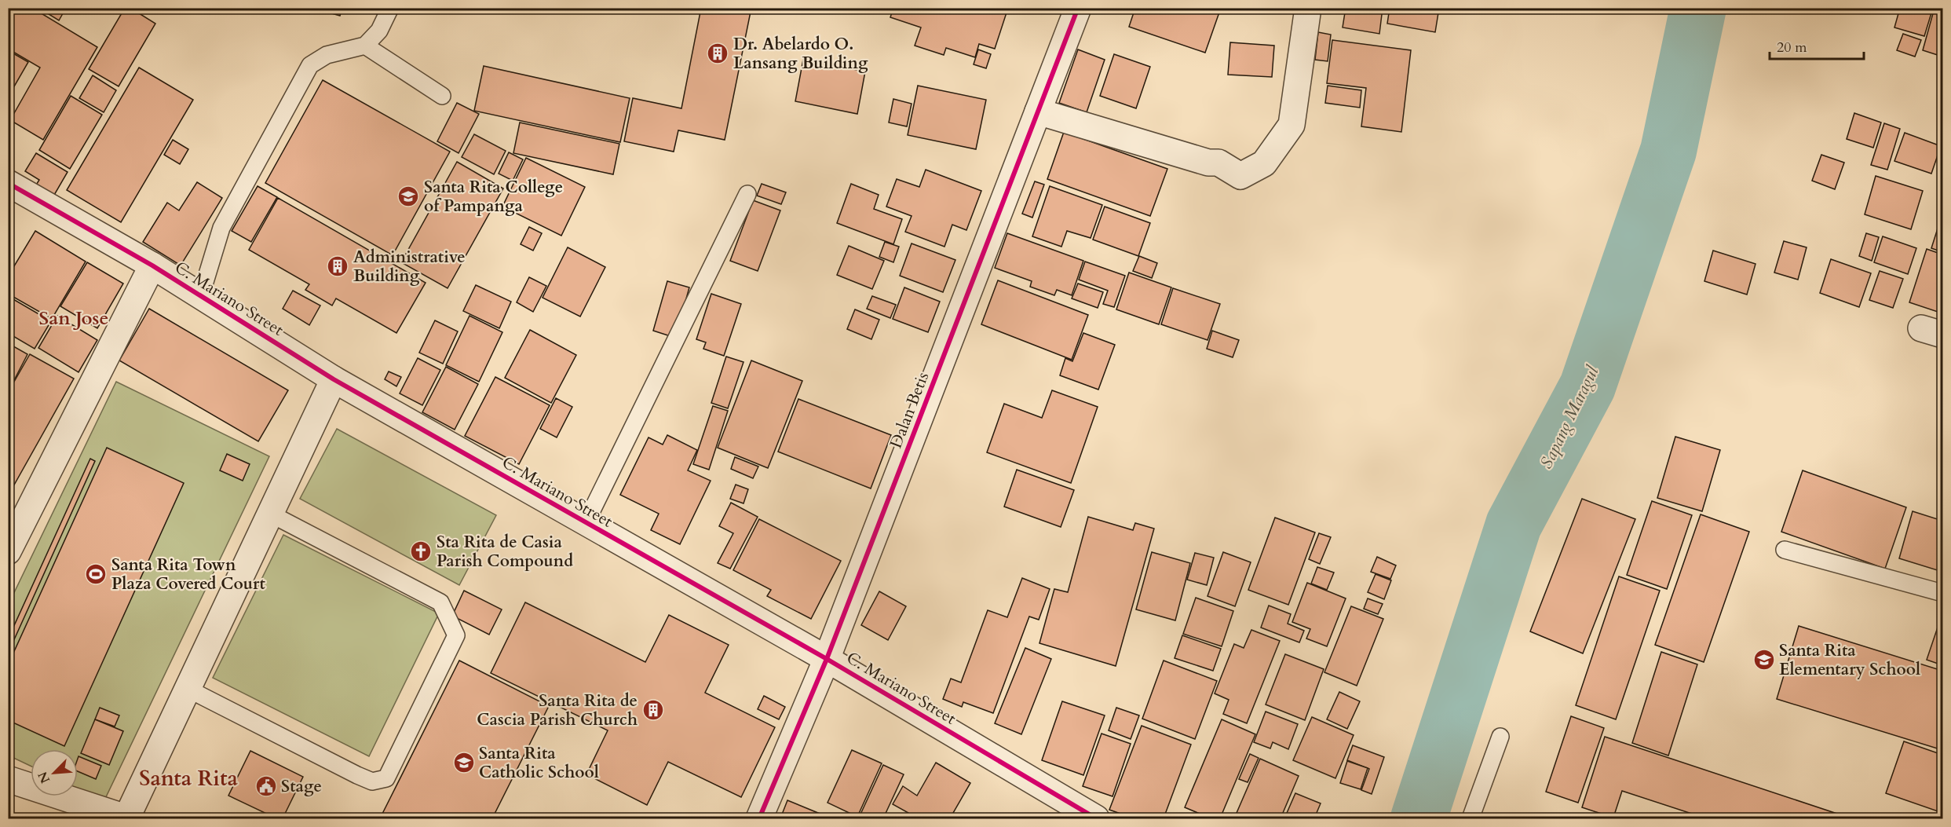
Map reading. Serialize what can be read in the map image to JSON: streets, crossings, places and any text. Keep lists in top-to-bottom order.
{
  "streets": {
    "street": ["C. Mariano Street", "Dalan Betis"]
  },
  "crossings": [
    ["C. Mariano Street", "Dalan Betis"]
  ],
  "districts": ["San Jose", "Santa Rita"],
  "water": ["Sapang Maragul"],
  "places": {
    "building": ["Dr. Abelardo O. Lansang Building", "Administrative Building", "Santa Rita de Cascia Parish Church"],
    "school or university": ["Santa Rita College of Pampanga", "Santa Rita Elementary School", "Santa Rita Catholic School"],
    "church": ["Sta Rita de Casia Parish Compound"],
    "sports": ["Santa Rita Town Plaza Covered Court"],
    "public building": ["Stage"]
  },
  "scale_bar": "20 m",
  "north": "bottom left"
}
